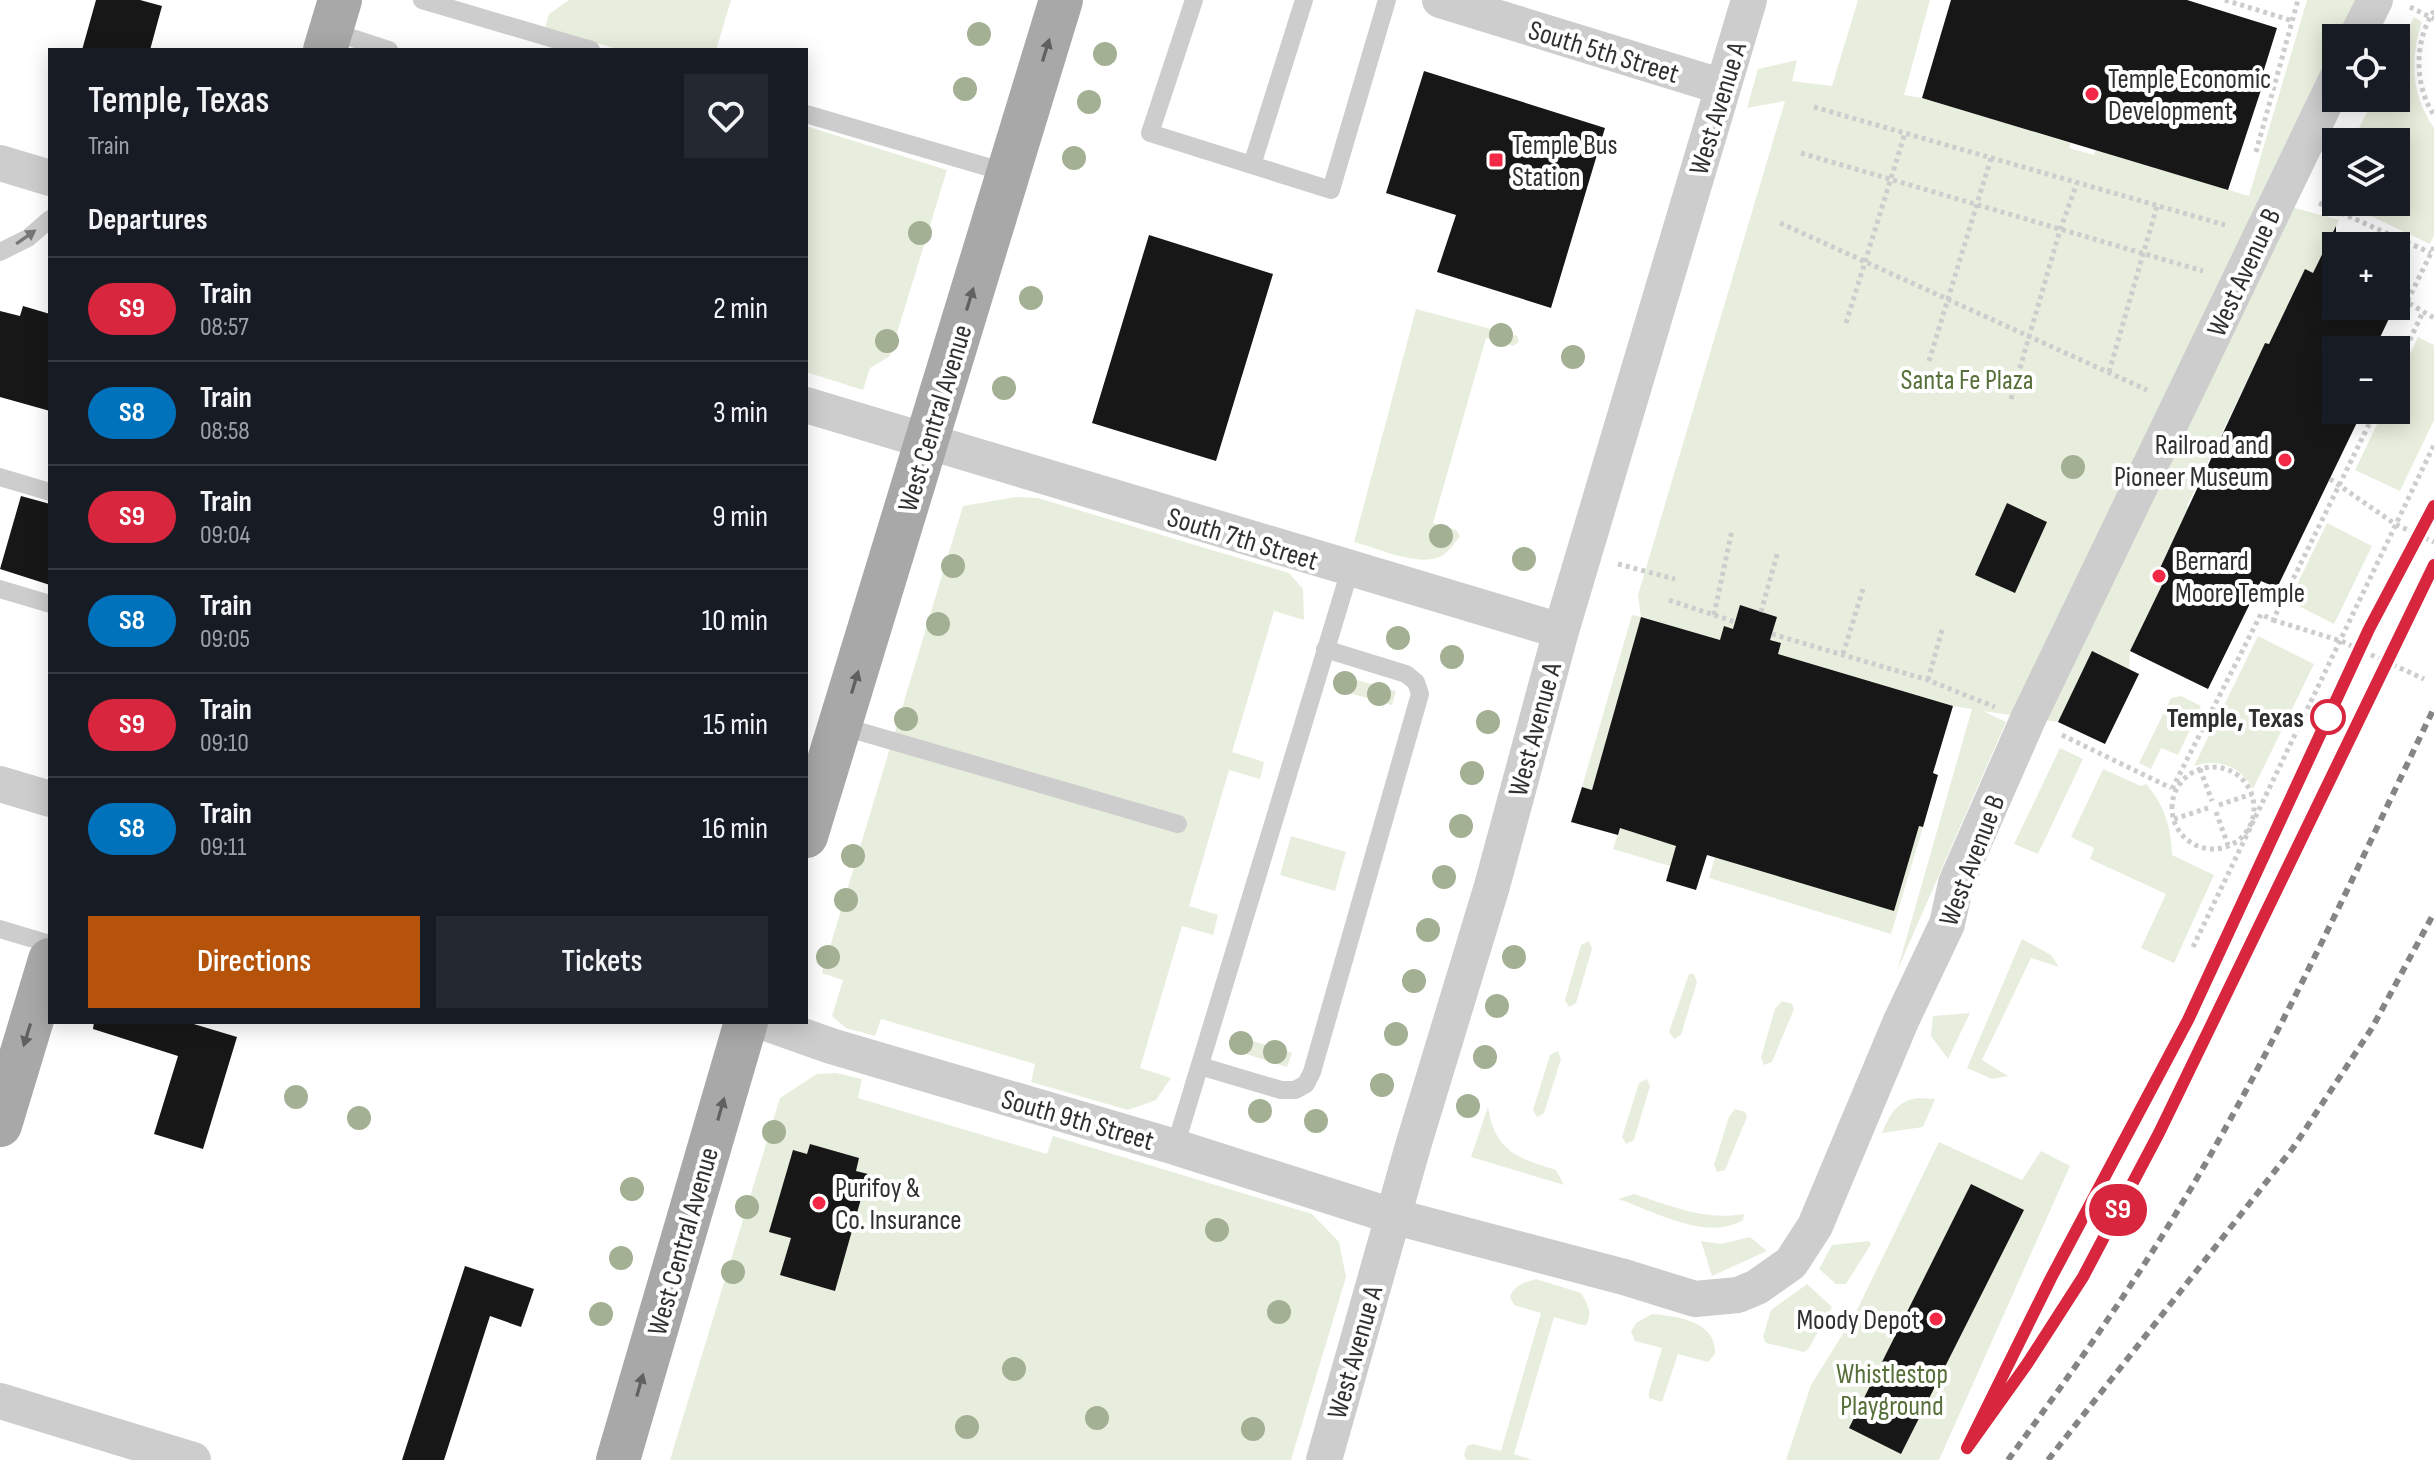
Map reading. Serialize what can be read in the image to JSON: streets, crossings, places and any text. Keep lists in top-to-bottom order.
{
  "streets": {
    "main road": ["West Central Avenue"],
    "street": [
      "South 5th Street",
      "West Avenue A",
      "West Avenue B",
      "South 7th Street",
      "South 9th Street"
    ]
  },
  "crossings": [
    ["South 5th Street", "West Avenue A"],
    ["West Avenue A", "West Avenue B"],
    ["West Avenue A", "South 7th Street"],
    ["West Avenue A", "South 9th Street"],
    ["West Avenue B", "South 9th Street"],
    ["West Central Avenue", "South 7th Street"]
  ],
  "one_way": ["West Central Avenue"],
  "parks": ["Santa Fe Plaza", "Whistlestop Playground"],
  "places": {
    "other": [
      "Temple Economic Development",
      "Railroad and Pioneer Museum",
      "Bernard Moore Temple",
      "Temple, Texas",
      "Purifoy & Co. Insurance",
      "Moody Depot"
    ],
    "transit": ["Temple Bus Station"]
  },
  "page": {
    "on_map": "S9",
    "map_buttons": ["+", "−"],
    "heading": [
      ["Temple, Texas", "Train"],
      "Departures"
    ],
    "list": [
      {
        "mark": "S9",
        "name": "Train",
        "note": "08:57",
        "value": "2 min"
      },
      {
        "mark": "S8",
        "name": "Train",
        "note": "08:58",
        "value": "3 min"
      },
      {
        "mark": "S9",
        "name": "Train",
        "note": "09:04",
        "value": "9 min"
      },
      {
        "mark": "S8",
        "name": "Train",
        "note": "09:05",
        "value": "10 min"
      },
      {
        "mark": "S9",
        "name": "Train",
        "note": "09:10",
        "value": "15 min"
      },
      {
        "mark": "S8",
        "name": "Train",
        "note": "09:11",
        "value": "16 min"
      }
    ],
    "buttons": ["Directions", "Tickets"]
  }
}
